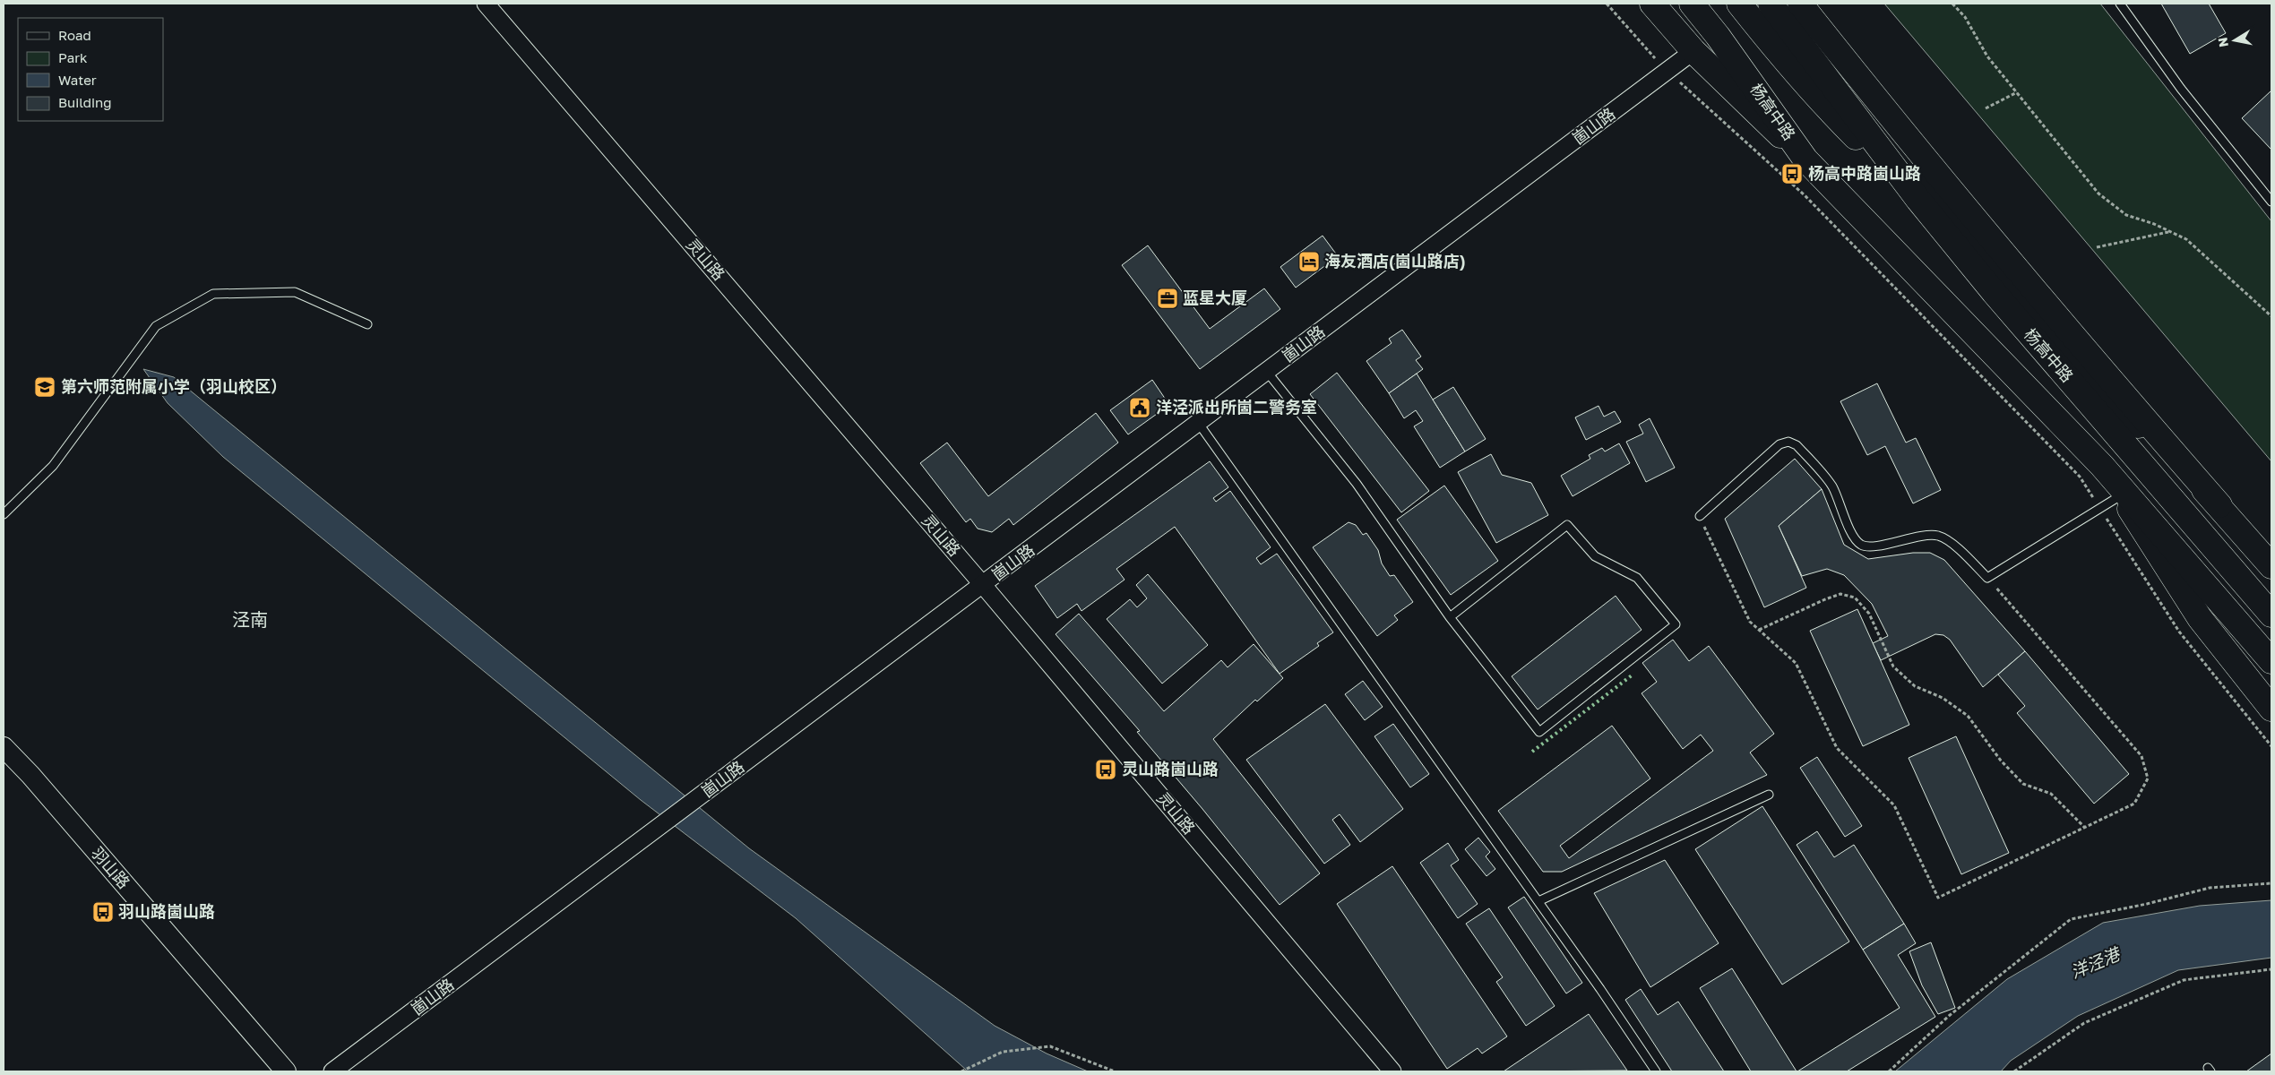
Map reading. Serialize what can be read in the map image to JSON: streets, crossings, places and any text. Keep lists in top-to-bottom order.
{
  "streets": {
    "main road": ["杨高中路"],
    "street": ["崮山路", "灵山路", "羽山路"]
  },
  "crossings": [
    ["崮山路", "灵山路"]
  ],
  "districts": ["泾南"],
  "water": ["洋泾港"],
  "places": {
    "bus stop": ["杨高中路崮山路", "灵山路崮山路", "羽山路崮山路"],
    "hotel": ["海友酒店(崮山路店)"],
    "office": ["蓝星大厦"],
    "school or university": ["第六师范附属小学（羽山校区）"],
    "public building": ["洋泾派出所崮二警务室"]
  },
  "legend": [
    "Road",
    "Park",
    "Water",
    "Building"
  ],
  "north": "left"
}
